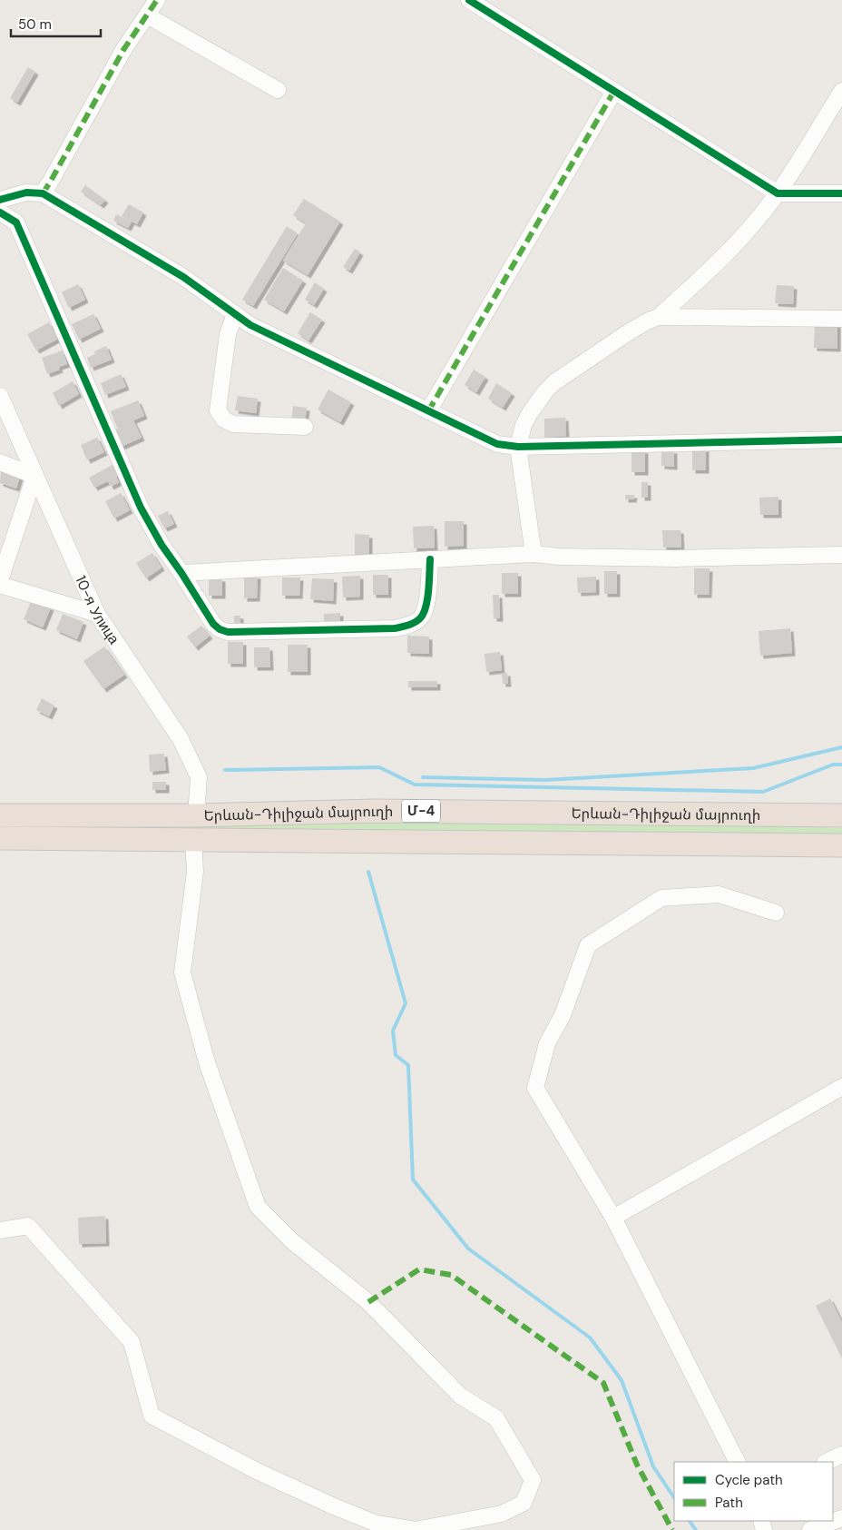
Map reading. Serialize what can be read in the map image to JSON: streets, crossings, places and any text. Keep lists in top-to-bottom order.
{
  "streets": {
    "highway": ["Մ-4", "Երևան-Դիլիջան մայրուղի"],
    "street": ["10-я Улица"]
  },
  "crossings": [
    ["10-я Улица", "Երևան-Դիլիջան մայրուղի"]
  ],
  "legend": ["Cycle path", "Path"],
  "scale_bar": "50 m"
}
